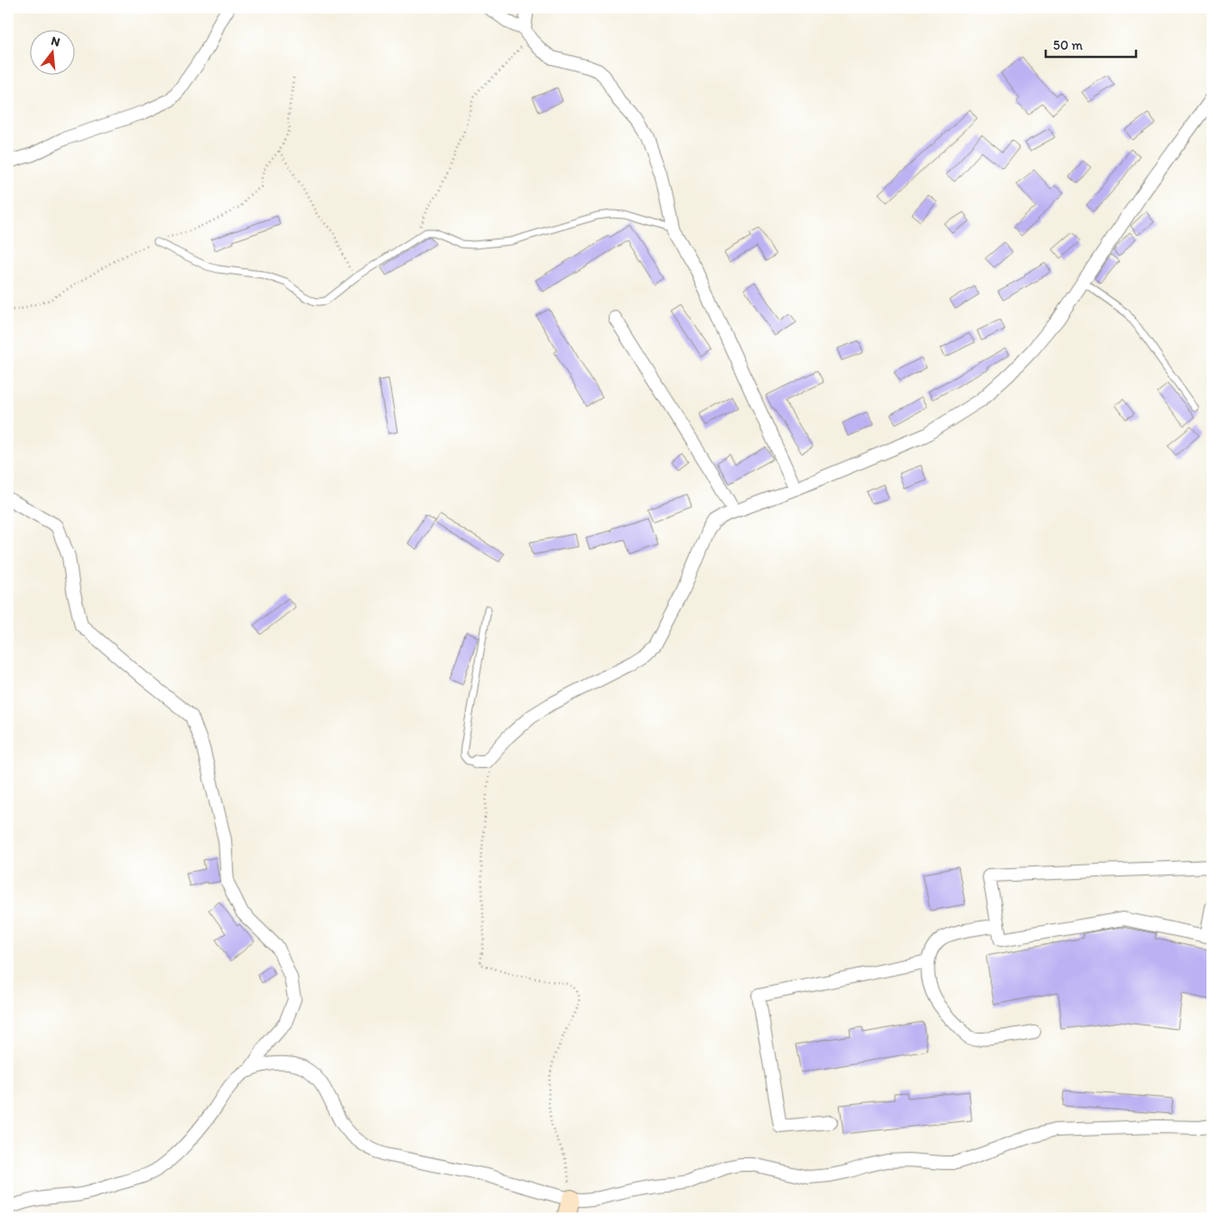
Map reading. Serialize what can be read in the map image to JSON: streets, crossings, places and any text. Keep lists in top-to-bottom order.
{
  "scale_bar": "50 m",
  "north": "top"
}
